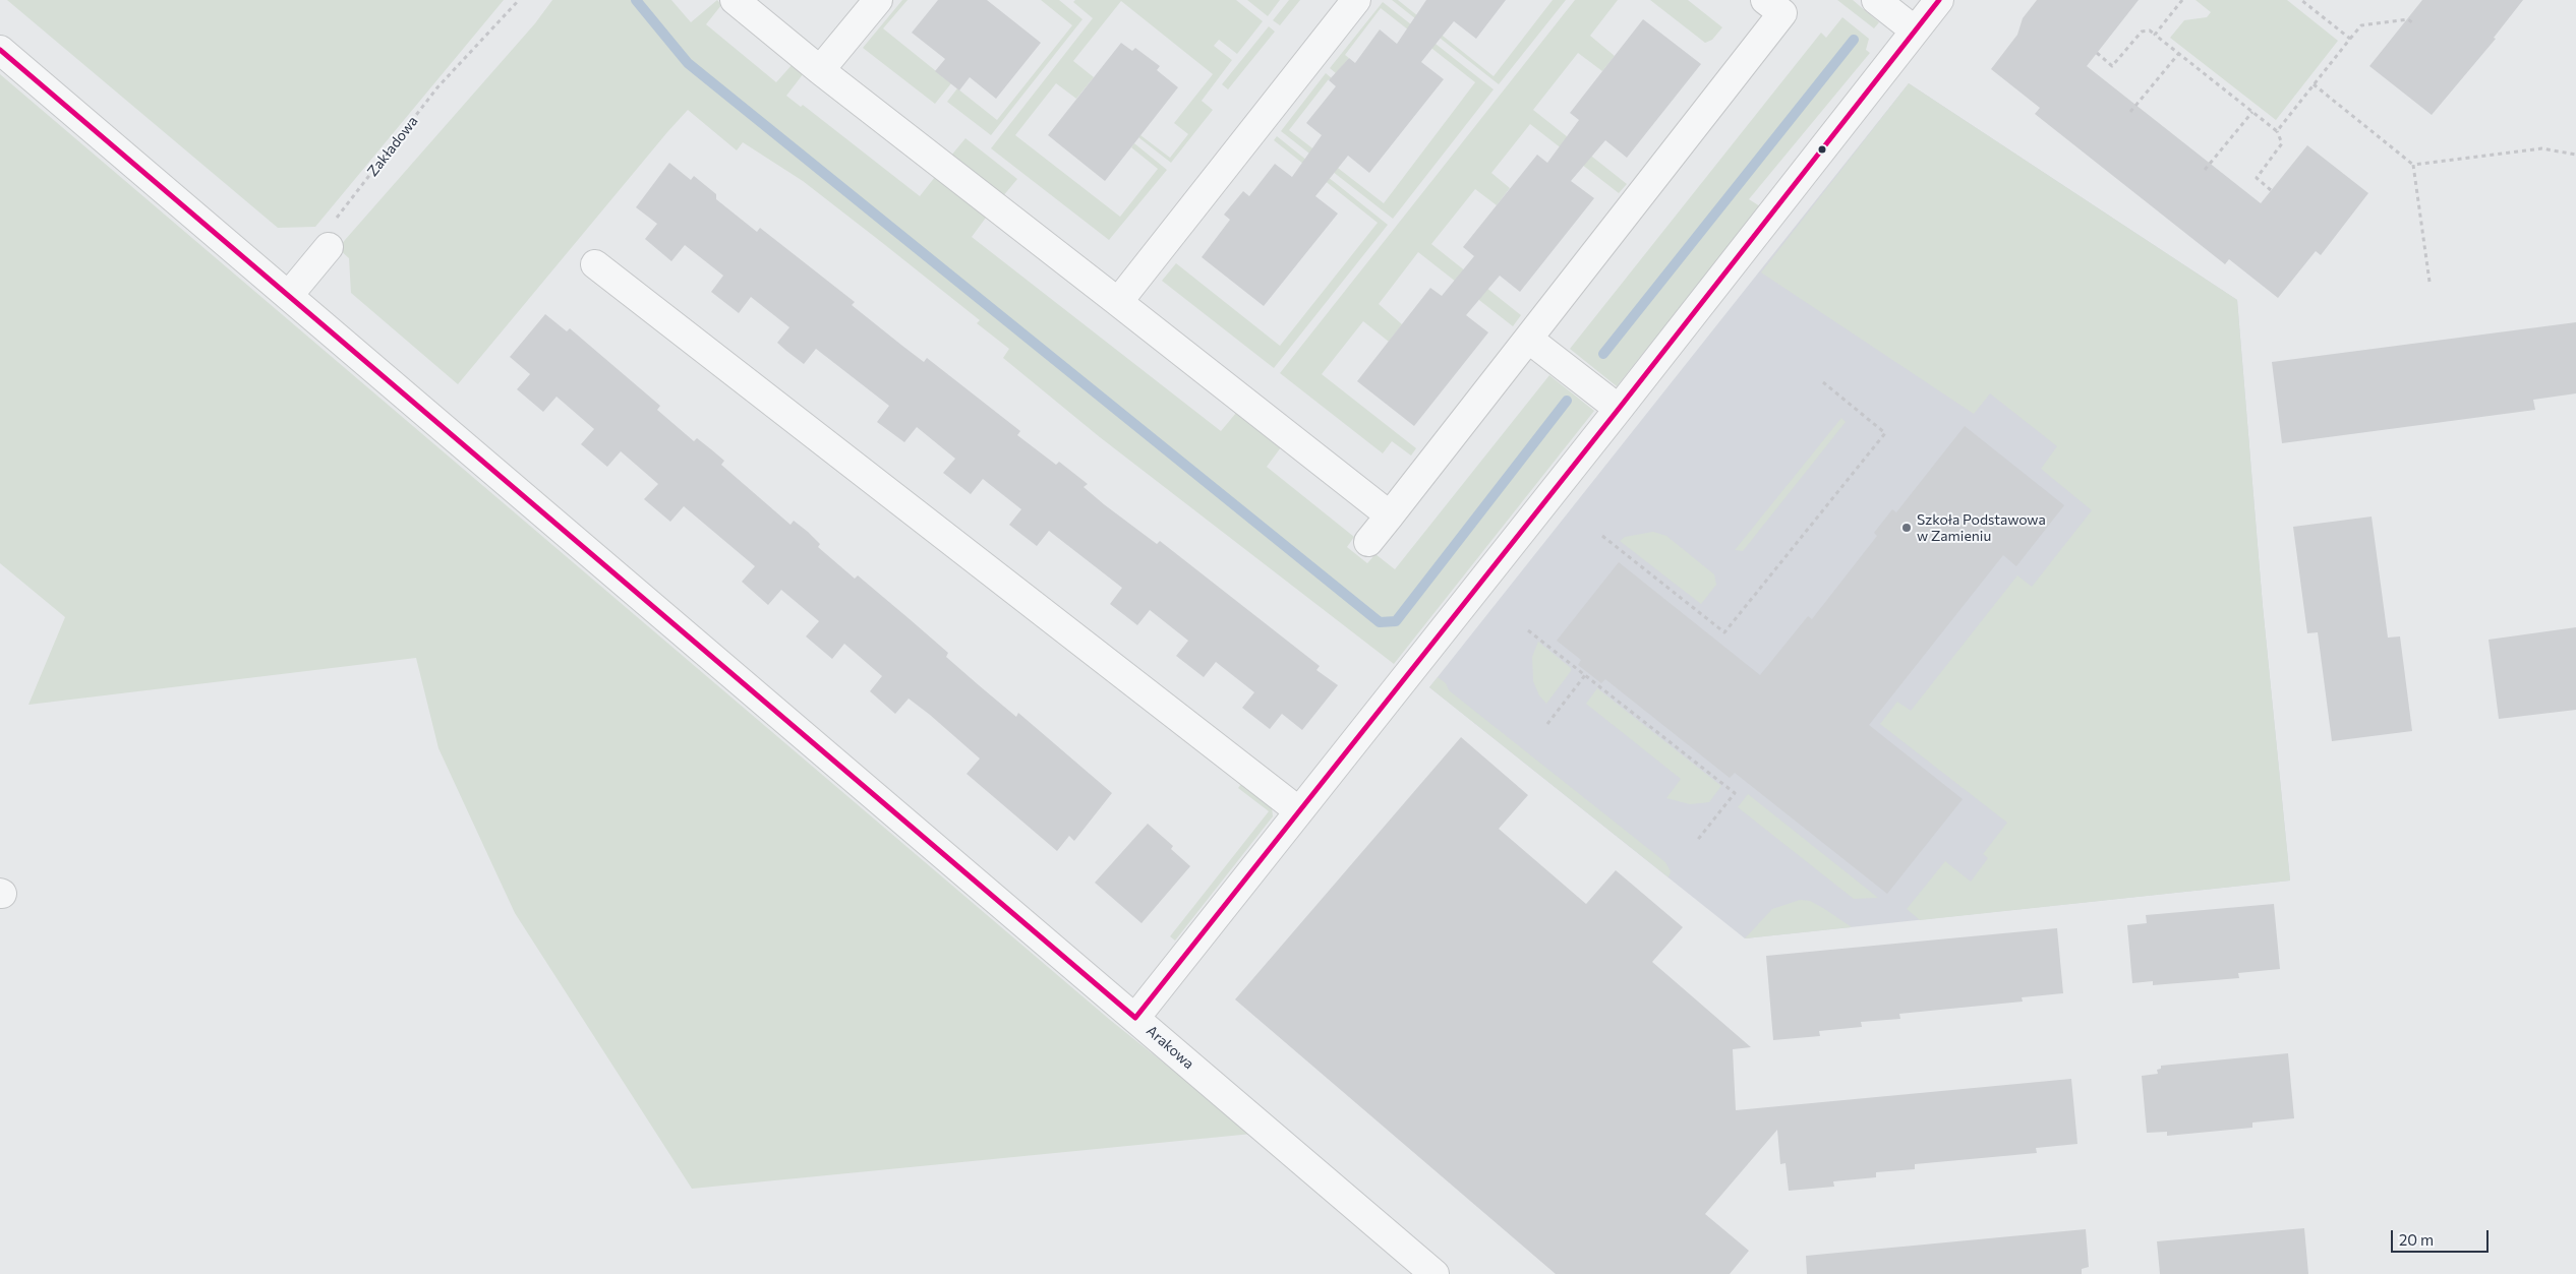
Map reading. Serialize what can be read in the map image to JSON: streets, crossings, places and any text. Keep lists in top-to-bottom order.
{
  "streets": {
    "street": ["Arakowa"],
    "path": ["Zakładowa"]
  },
  "places": ["Szkoła Podstawowa w Zamieniu"],
  "scale_bar": "20 m"
}
